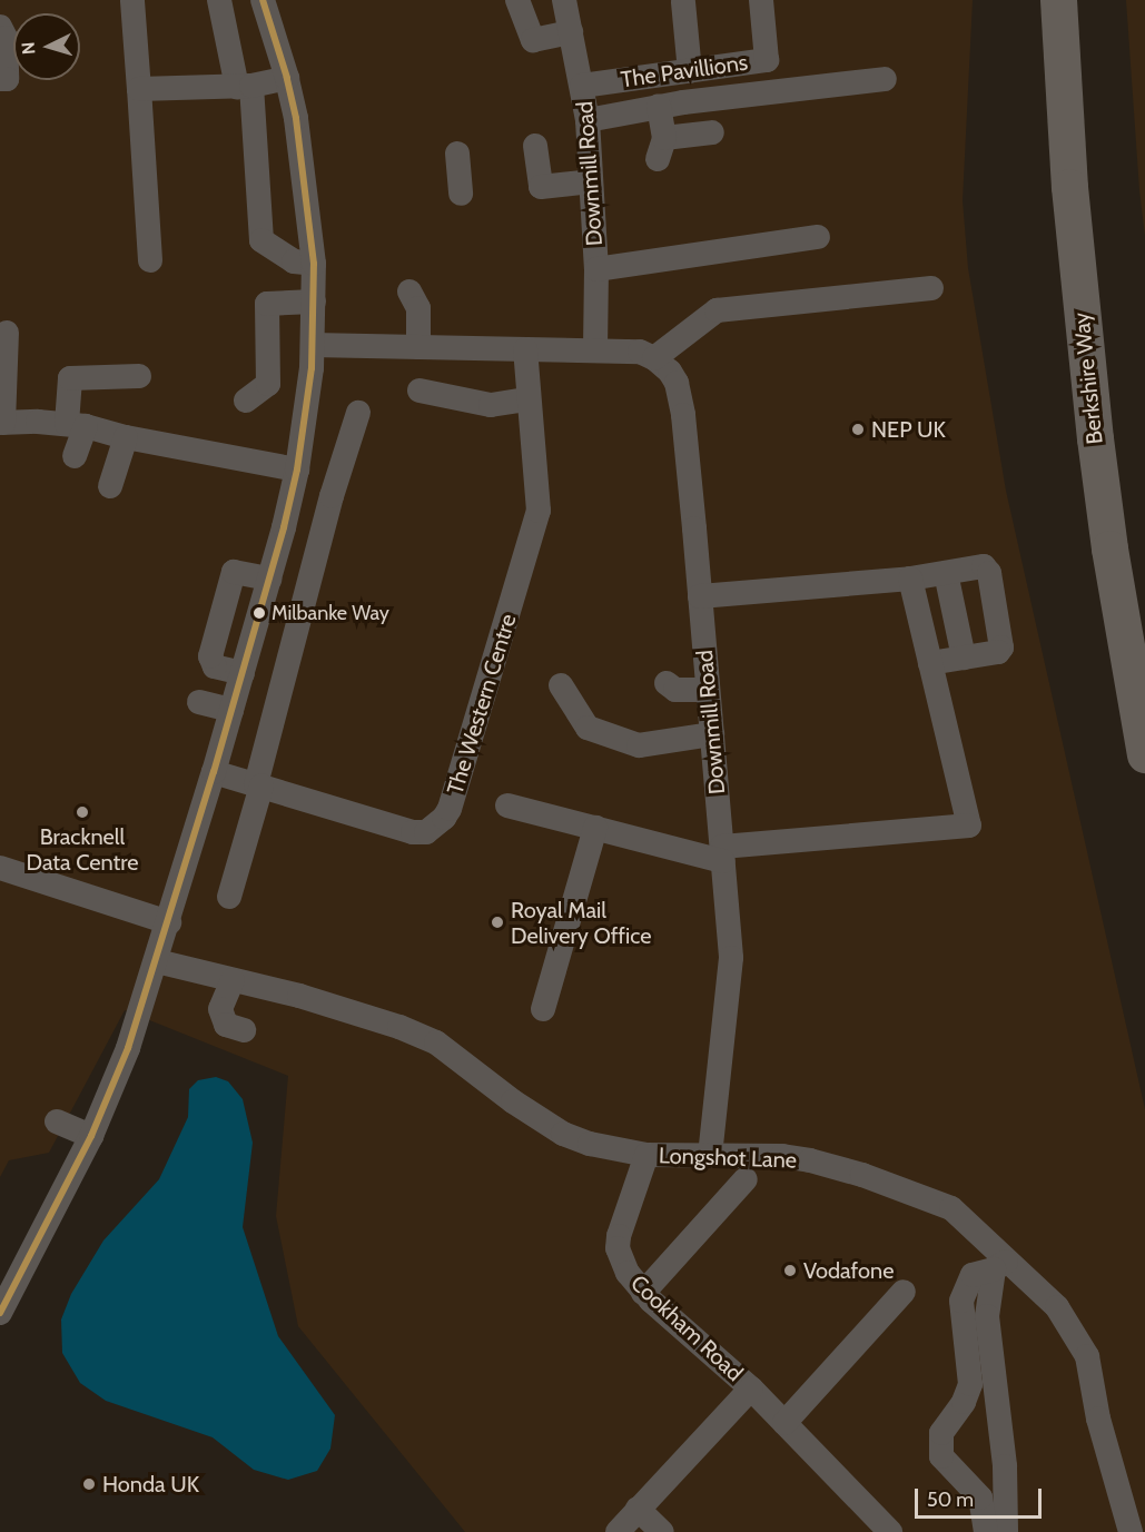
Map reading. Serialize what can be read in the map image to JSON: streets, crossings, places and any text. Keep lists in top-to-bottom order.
{
  "streets": {
    "highway": ["Berkshire Way"],
    "street": [
      "The Pavillions",
      "Downmill Road",
      "The Western Centre",
      "Longshot Lane",
      "Cookham Road"
    ]
  },
  "crossings": [
    ["The Pavillions", "Downmill Road"],
    ["Downmill Road", "Longshot Lane"],
    ["Longshot Lane", "Cookham Road"]
  ],
  "places": [
    "NEP UK",
    "Milbanke Way",
    "Bracknell Data Centre",
    "Royal Mail Delivery Office",
    "Vodafone",
    "Honda UK"
  ],
  "scale_bar": "50 m",
  "north": "left"
}
